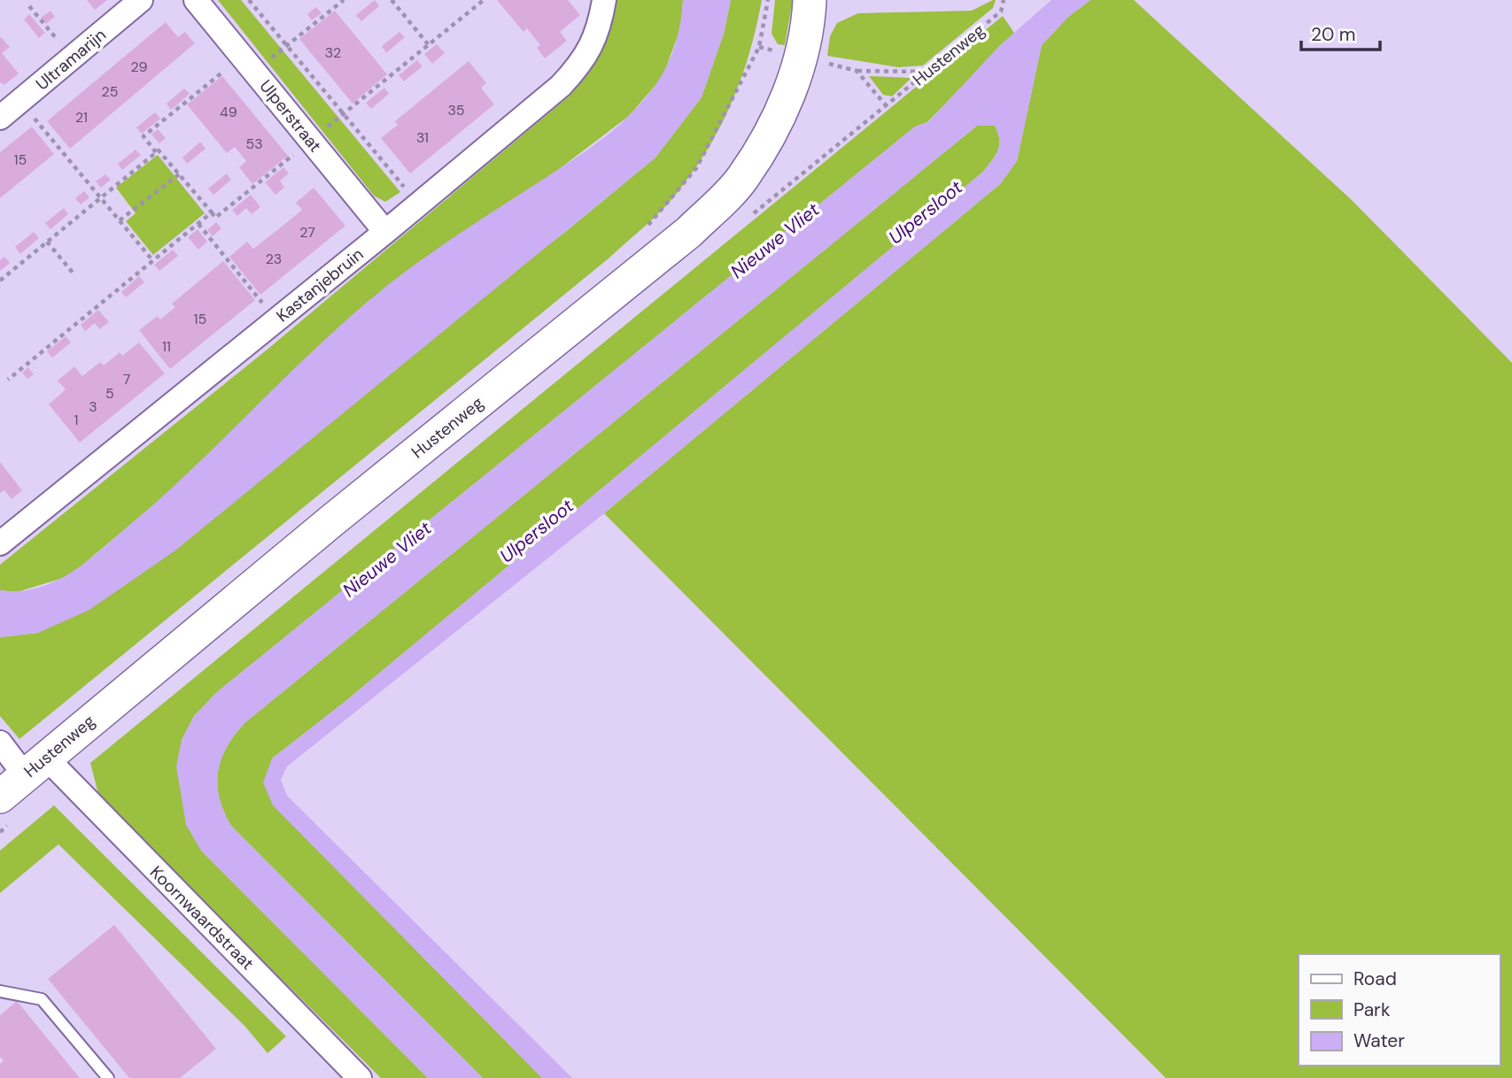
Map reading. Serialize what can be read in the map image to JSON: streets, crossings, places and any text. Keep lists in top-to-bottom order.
{
  "streets": {
    "main road": ["Hustenweg"],
    "street": [
      "Ultramarijn",
      "Ulperstraat",
      "Kastanjebruin",
      "Koornwaardstraat"
    ]
  },
  "crossings": [
    ["Hustenweg", "Koornwaardstraat"],
    ["Ulperstraat", "Kastanjebruin"]
  ],
  "water": ["Ulpersloot", "Nieuwe Vliet"],
  "house_numbers": [
    "32",
    "29",
    "25",
    "35",
    "49",
    "21",
    "31",
    "53",
    "15",
    "27",
    "23",
    "15",
    "11",
    "7",
    "5",
    "3",
    "1"
  ],
  "legend": ["Road", "Park", "Water"],
  "scale_bar": "20 m"
}
